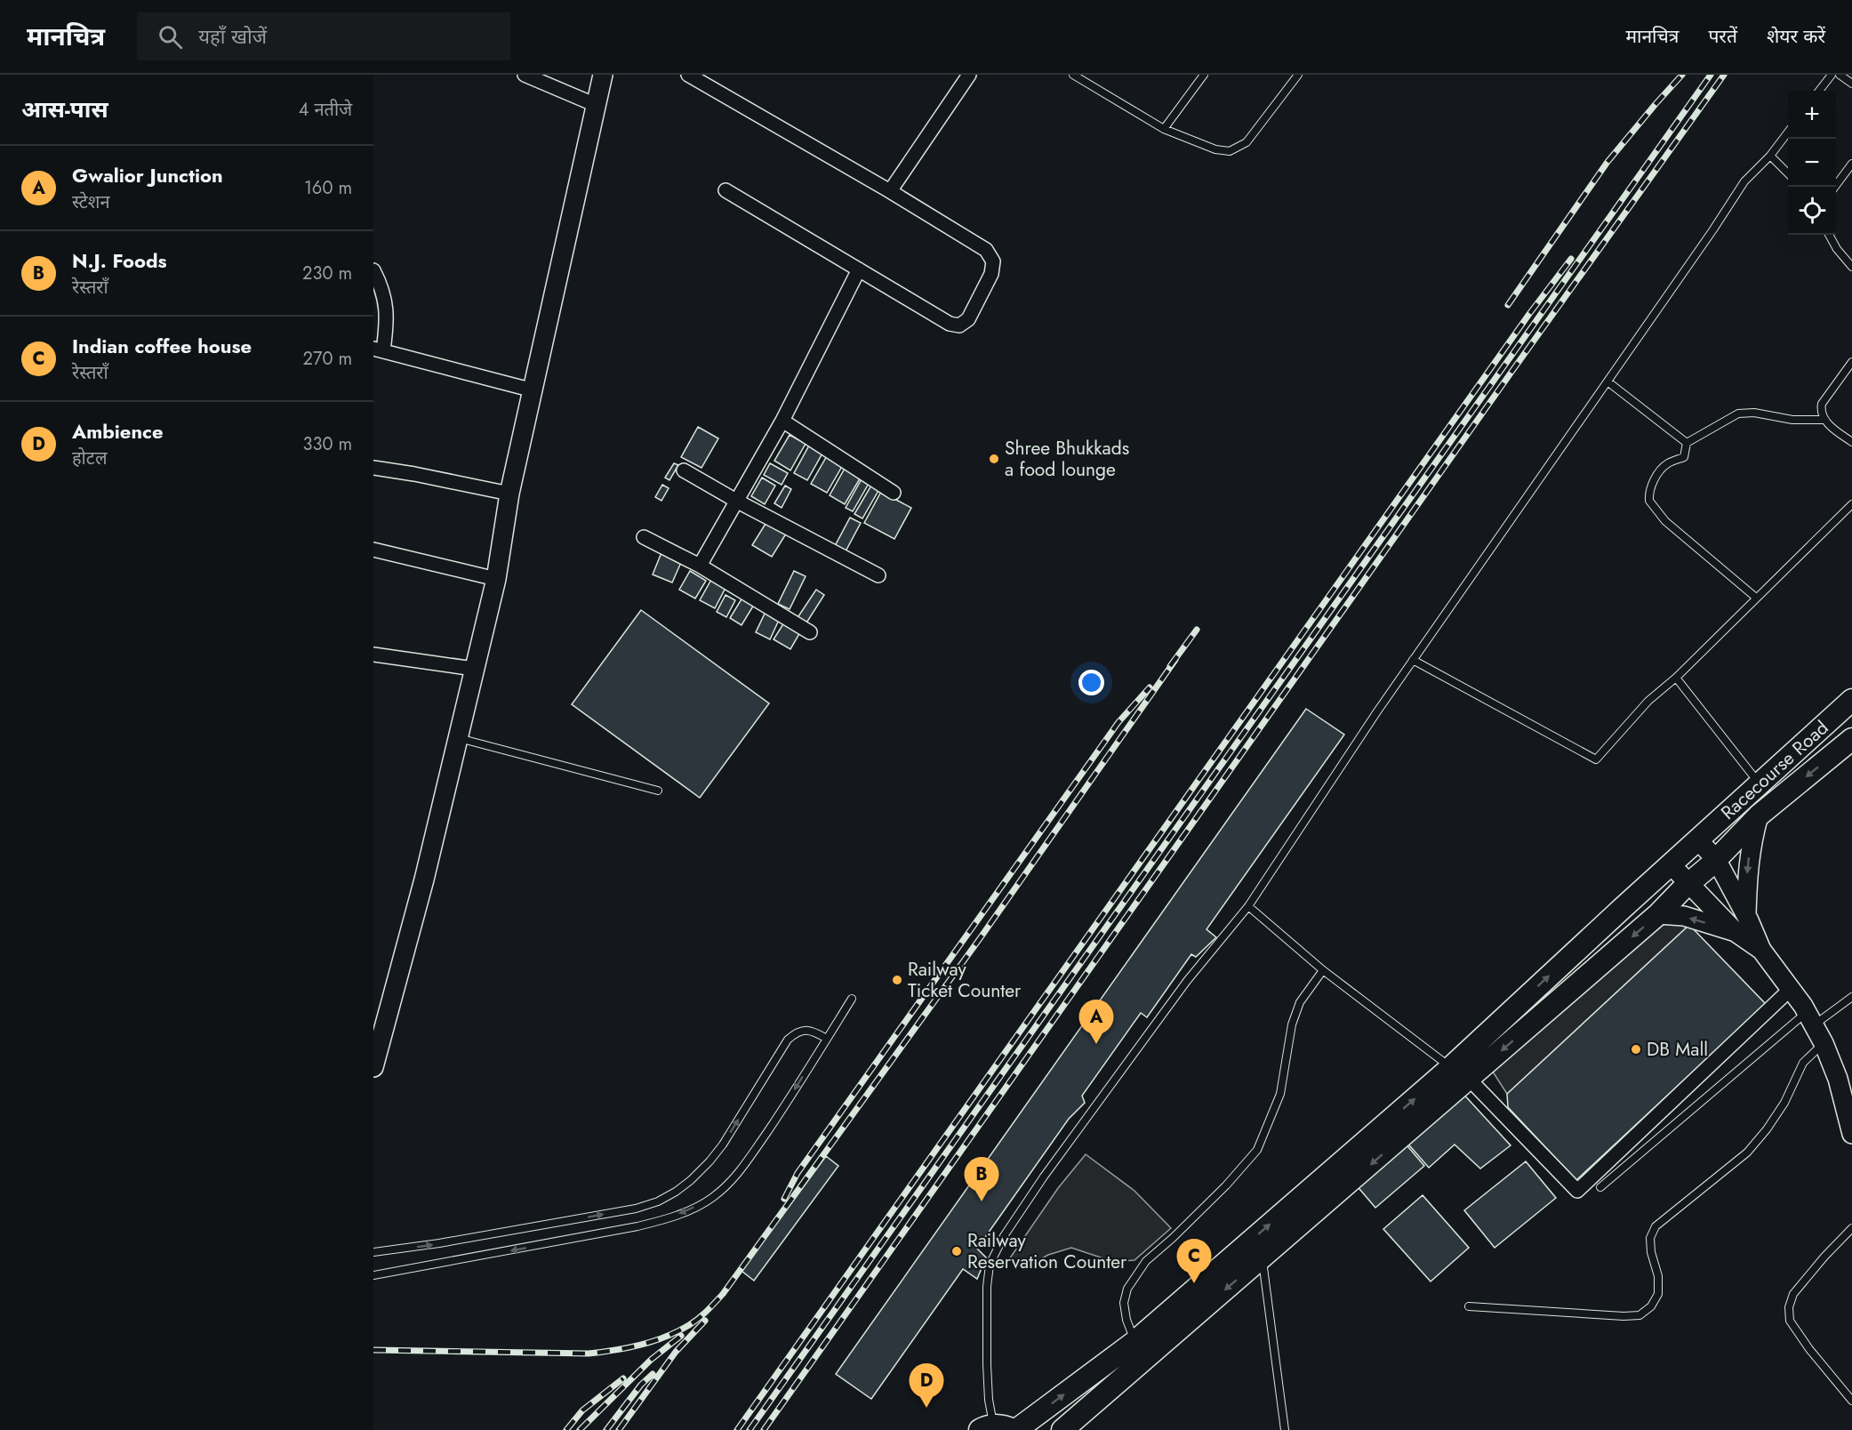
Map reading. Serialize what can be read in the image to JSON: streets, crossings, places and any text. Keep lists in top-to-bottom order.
{
  "streets": {
    "main road": ["Racecourse Road"]
  },
  "places": [
    "Shree Bhukkads a food lounge",
    "Railway Ticket Counter",
    "DB Mall",
    "Railway Reservation Counter"
  ],
  "page": {
    "header": "मानचित्र",
    "search": "यहाँ खोजें",
    "nav": ["मानचित्र", "परतें", "शेयर करें"],
    "heading": ["आस-पास", "4 नतीजे"],
    "map_buttons": ["+", "−"],
    "list": [
      {
        "mark": "A",
        "name": "Gwalior Junction",
        "note": "स्टेशन",
        "value": "160 m"
      },
      {
        "mark": "B",
        "name": "N.J. Foods",
        "note": "रेस्तराँ",
        "value": "230 m"
      },
      {
        "mark": "C",
        "name": "Indian coffee house",
        "note": "रेस्तराँ",
        "value": "270 m"
      },
      {
        "mark": "D",
        "name": "Ambience",
        "note": "होटल",
        "value": "330 m"
      }
    ],
    "pins": [
      "A",
      "B",
      "C",
      "D"
    ]
  }
}
